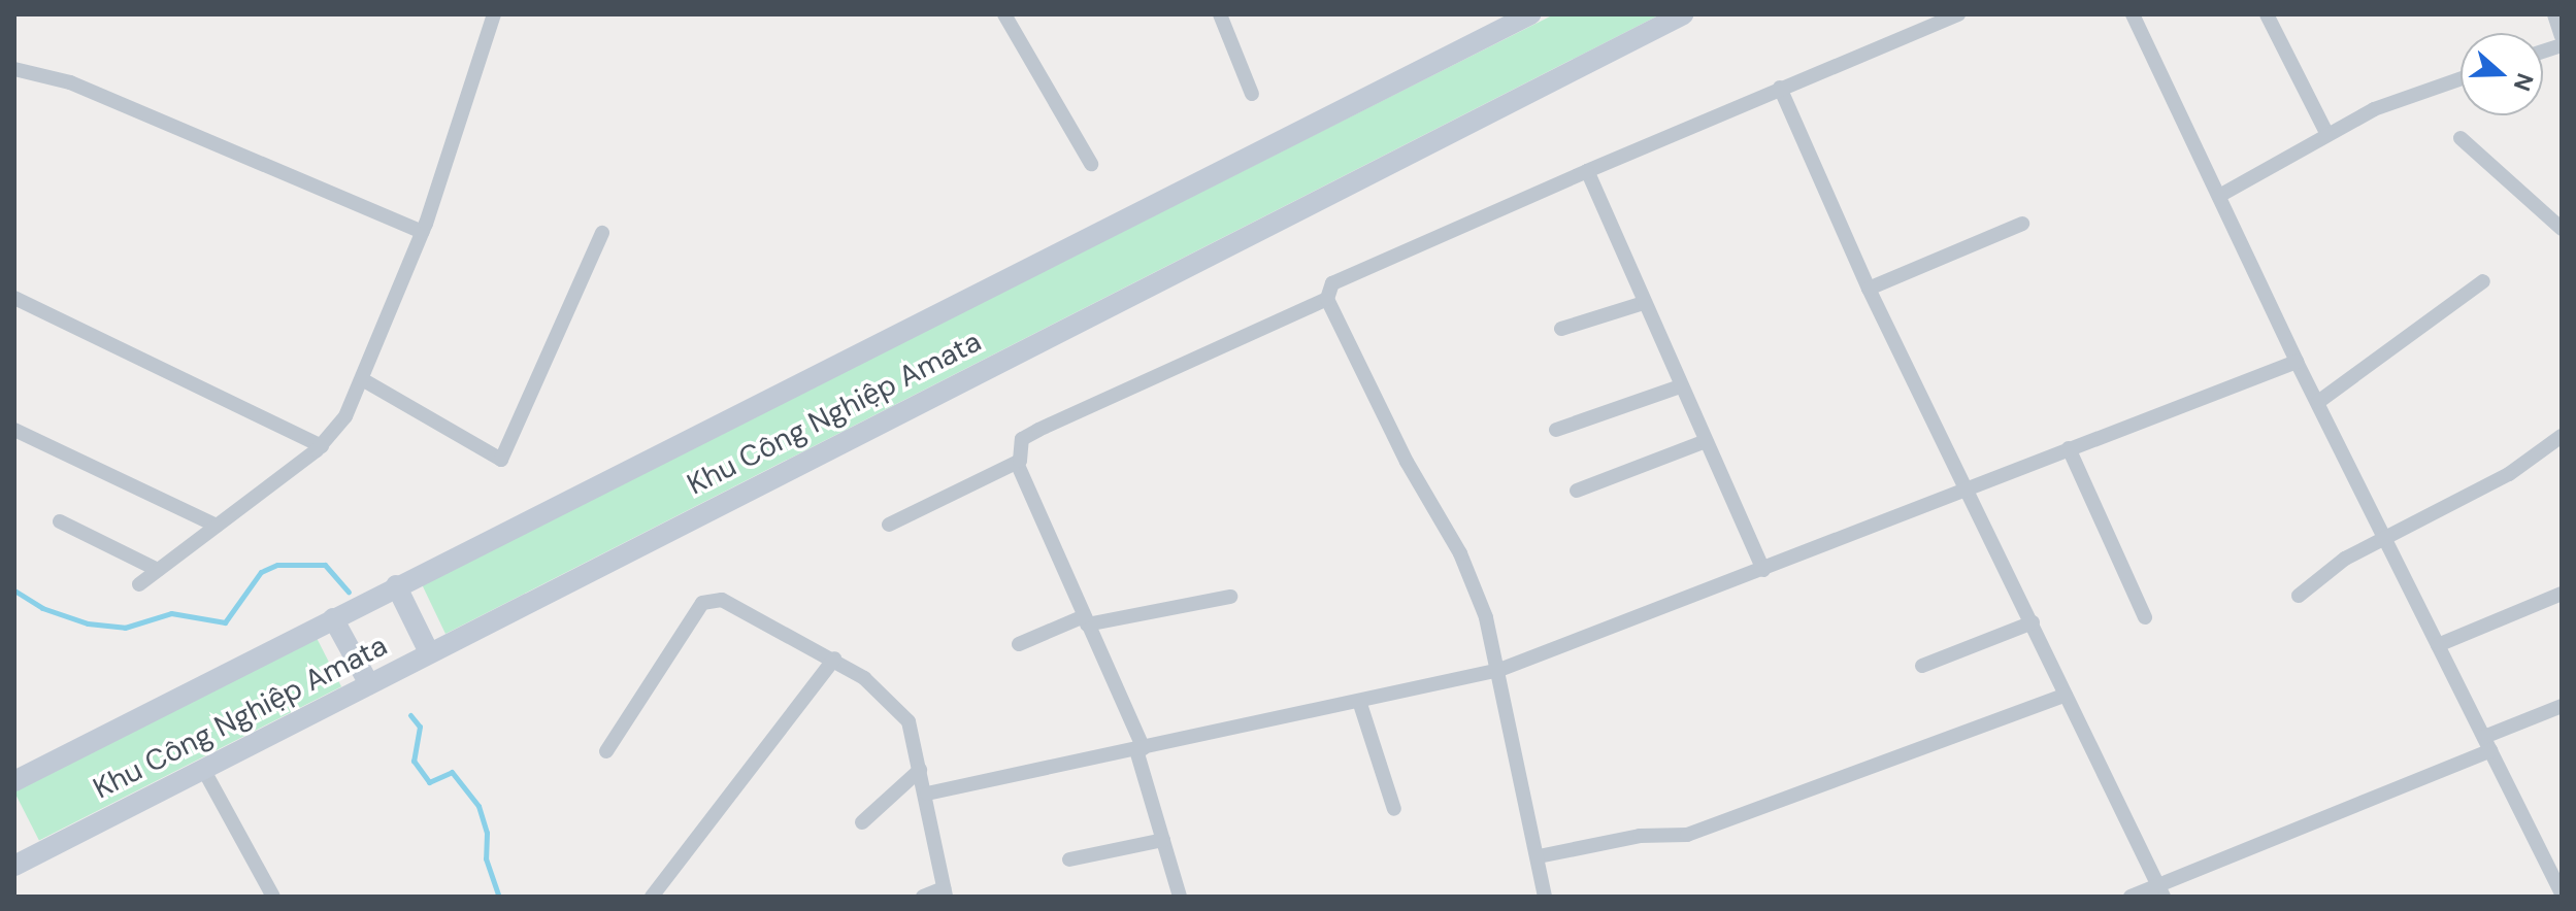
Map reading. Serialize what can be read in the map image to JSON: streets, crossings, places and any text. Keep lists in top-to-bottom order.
{
  "streets": {
    "street": ["Khu Công Nghiệp Amata"]
  },
  "north": "right"
}
